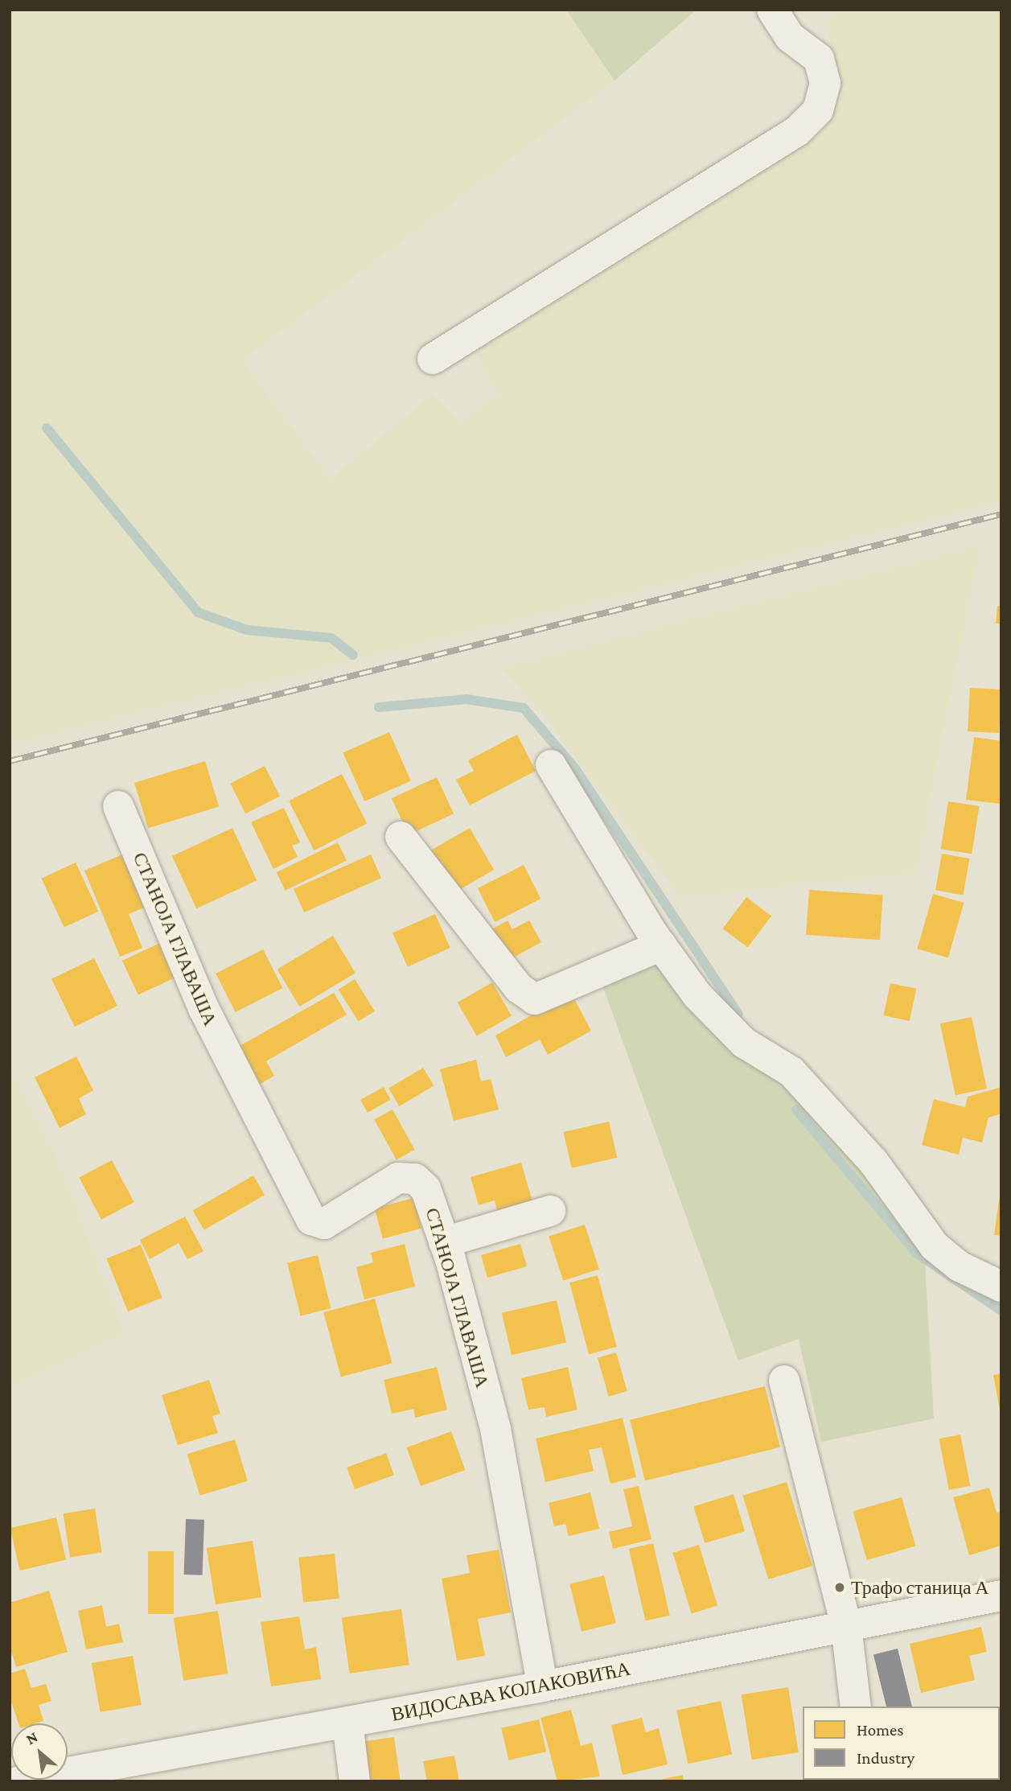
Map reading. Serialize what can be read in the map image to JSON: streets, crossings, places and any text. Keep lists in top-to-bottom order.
{
  "streets": {
    "street": ["СТАНОЈА ГЛАВАША", "ВИДОСАВА КОЛАКОВИЋА"]
  },
  "crossings": [
    ["СТАНОЈА ГЛАВАША", "ВИДОСАВА КОЛАКОВИЋА"]
  ],
  "places": ["Трафо станица А"],
  "legend": ["Homes", "Industry"],
  "north": "top left"
}
